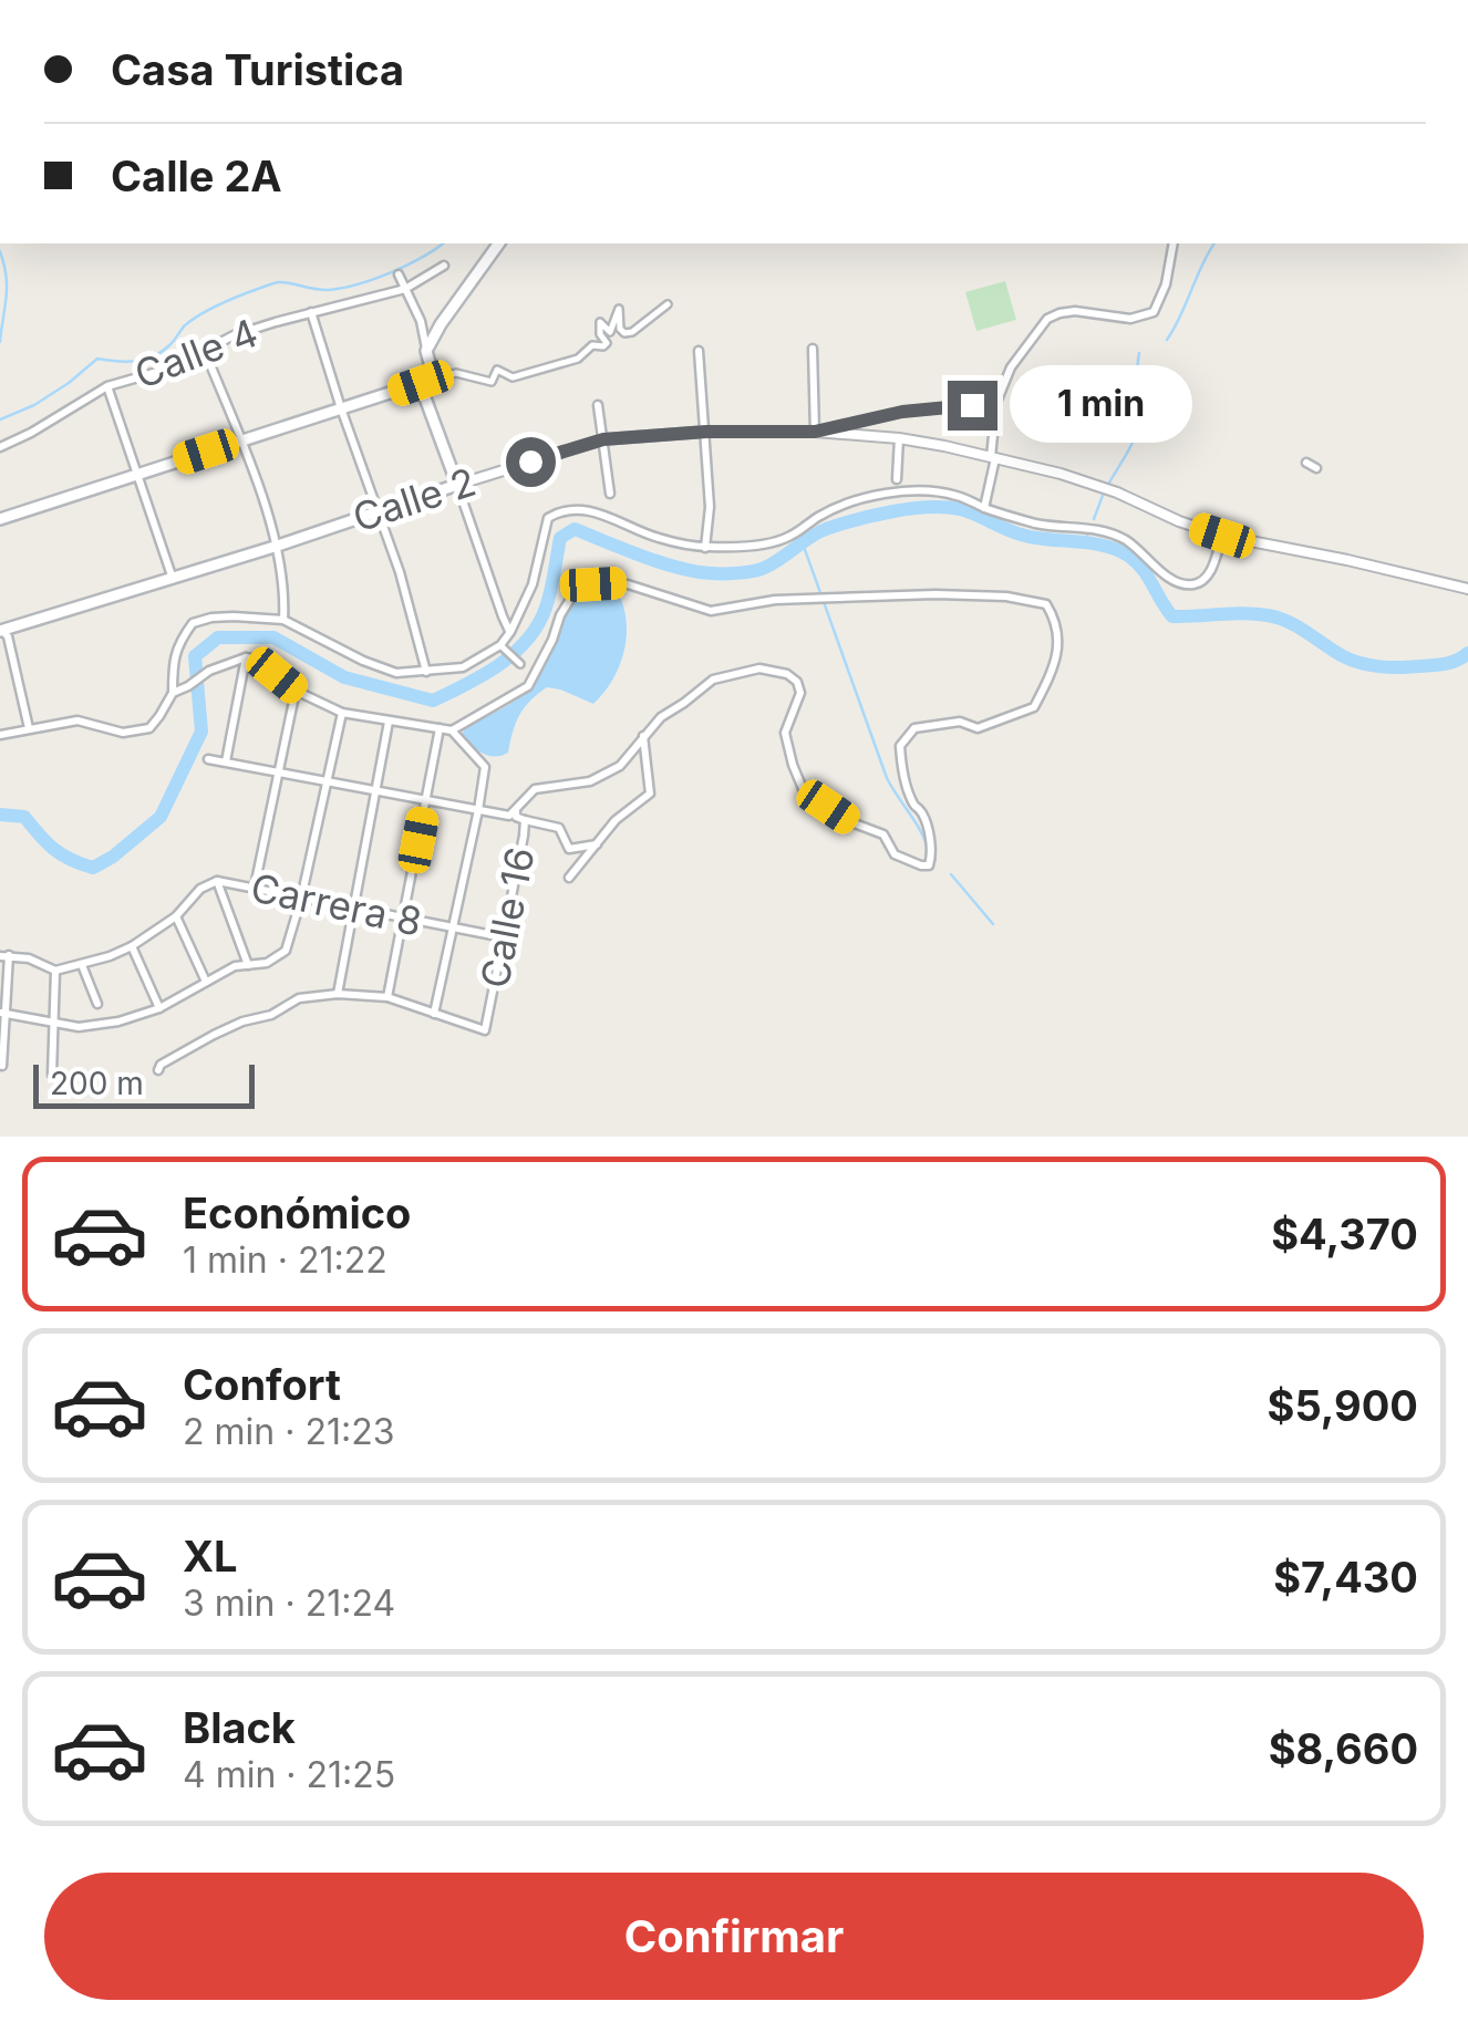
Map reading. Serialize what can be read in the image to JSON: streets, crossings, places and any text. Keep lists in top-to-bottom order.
{
  "streets": {
    "main road": ["Calle 2"],
    "street": ["Calle 4", "Carrera 8", "Calle 16"]
  },
  "crossings": [
    ["Carrera 8", "Calle 16"]
  ],
  "scale_bar": "200 m",
  "page": {
    "banner": ["Casa Turistica", "Calle 2A"],
    "bubble": "1 min",
    "scale": "200 m",
    "list": [
      {
        "name": "Económico",
        "note": "1 min · 21:22",
        "value": "$4,370"
      },
      {
        "name": "Confort",
        "note": "2 min · 21:23",
        "value": "$5,900"
      },
      {
        "name": "XL",
        "note": "3 min · 21:24",
        "value": "$7,430"
      },
      {
        "name": "Black",
        "note": "4 min · 21:25",
        "value": "$8,660"
      }
    ],
    "buttons": "Confirmar"
  }
}
